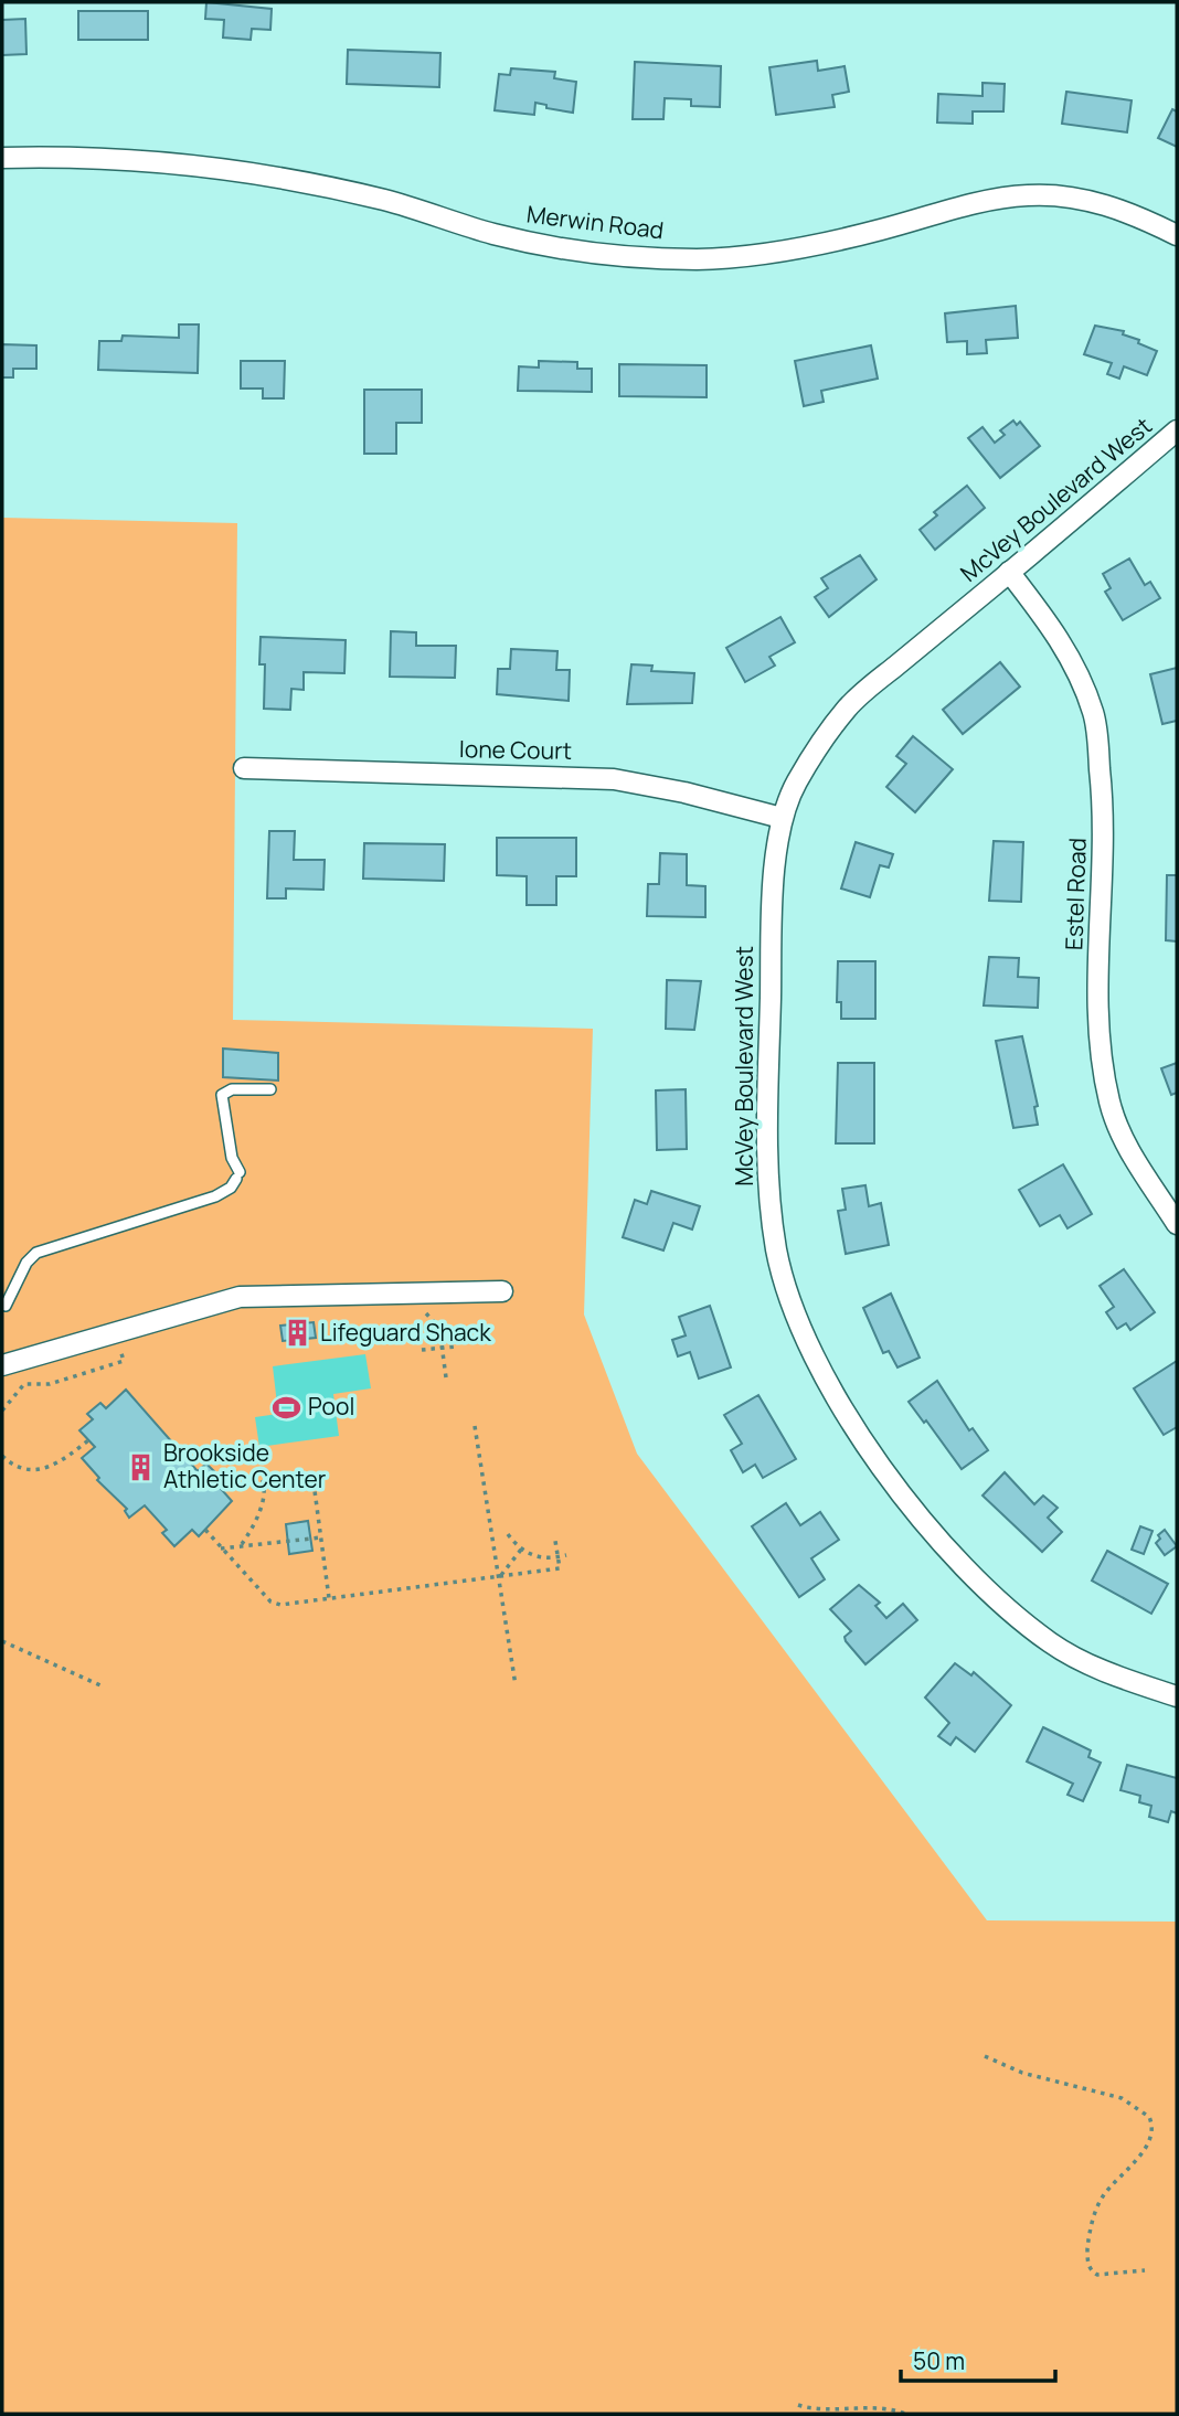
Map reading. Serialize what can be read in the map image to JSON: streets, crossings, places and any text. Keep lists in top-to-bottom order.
{
  "streets": {
    "street": [
      "Merwin Road",
      "McVey Boulevard West",
      "Ione Court",
      "Estel Road"
    ]
  },
  "crossings": [
    ["McVey Boulevard West", "Ione Court"],
    ["McVey Boulevard West", "Estel Road"]
  ],
  "places": {
    "building": ["Lifeguard Shack", "Brookside Athletic Center"],
    "sports": ["Pool"]
  },
  "scale_bar": "50 m"
}
